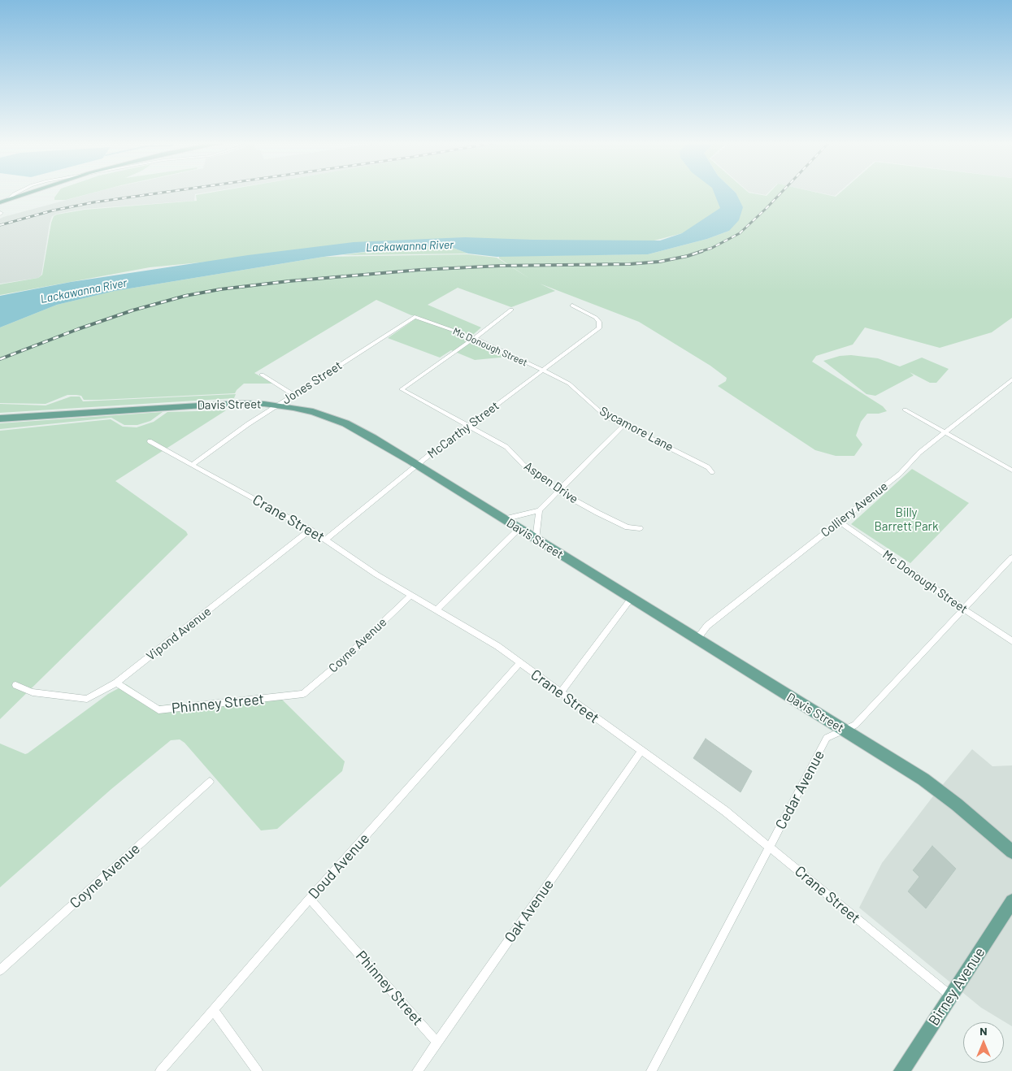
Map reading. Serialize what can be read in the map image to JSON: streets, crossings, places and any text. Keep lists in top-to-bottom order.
{
  "streets": {
    "main road": ["Davis Street", "Birney Avenue"],
    "street": [
      "Mc Donough Street",
      "Jones Street",
      "Sycamore Lane",
      "McCarthy Street",
      "Aspen Drive",
      "Colliery Avenue",
      "Crane Street",
      "Vipond Avenue",
      "Coyne Avenue",
      "Phinney Street",
      "Cedar Avenue",
      "Doud Avenue",
      "Oak Avenue"
    ]
  },
  "crossings": [
    ["Mc Donough Street", "Jones Street"],
    ["Mc Donough Street", "Sycamore Lane"],
    ["Mc Donough Street", "McCarthy Street"],
    ["Mc Donough Street", "Aspen Drive"],
    ["Mc Donough Street", "Colliery Avenue"],
    ["Mc Donough Street", "Cedar Avenue"],
    ["Jones Street", "Davis Street"],
    ["Jones Street", "Crane Street"],
    ["Davis Street", "McCarthy Street"],
    ["Davis Street", "Colliery Avenue"],
    ["Davis Street", "Cedar Avenue"],
    ["Sycamore Lane", "McCarthy Street"],
    ["McCarthy Street", "Aspen Drive"],
    ["McCarthy Street", "Crane Street"],
    ["Crane Street", "Vipond Avenue"],
    ["Crane Street", "Coyne Avenue"],
    ["Crane Street", "Cedar Avenue"],
    ["Crane Street", "Doud Avenue"],
    ["Crane Street", "Oak Avenue"],
    ["Crane Street", "Birney Avenue"],
    ["Vipond Avenue", "Phinney Street"],
    ["Coyne Avenue", "Phinney Street"],
    ["Phinney Street", "Doud Avenue"],
    ["Phinney Street", "Oak Avenue"]
  ],
  "water": ["Lackawanna River"],
  "parks": ["Billy Barrett Park"],
  "north": "top"
}
